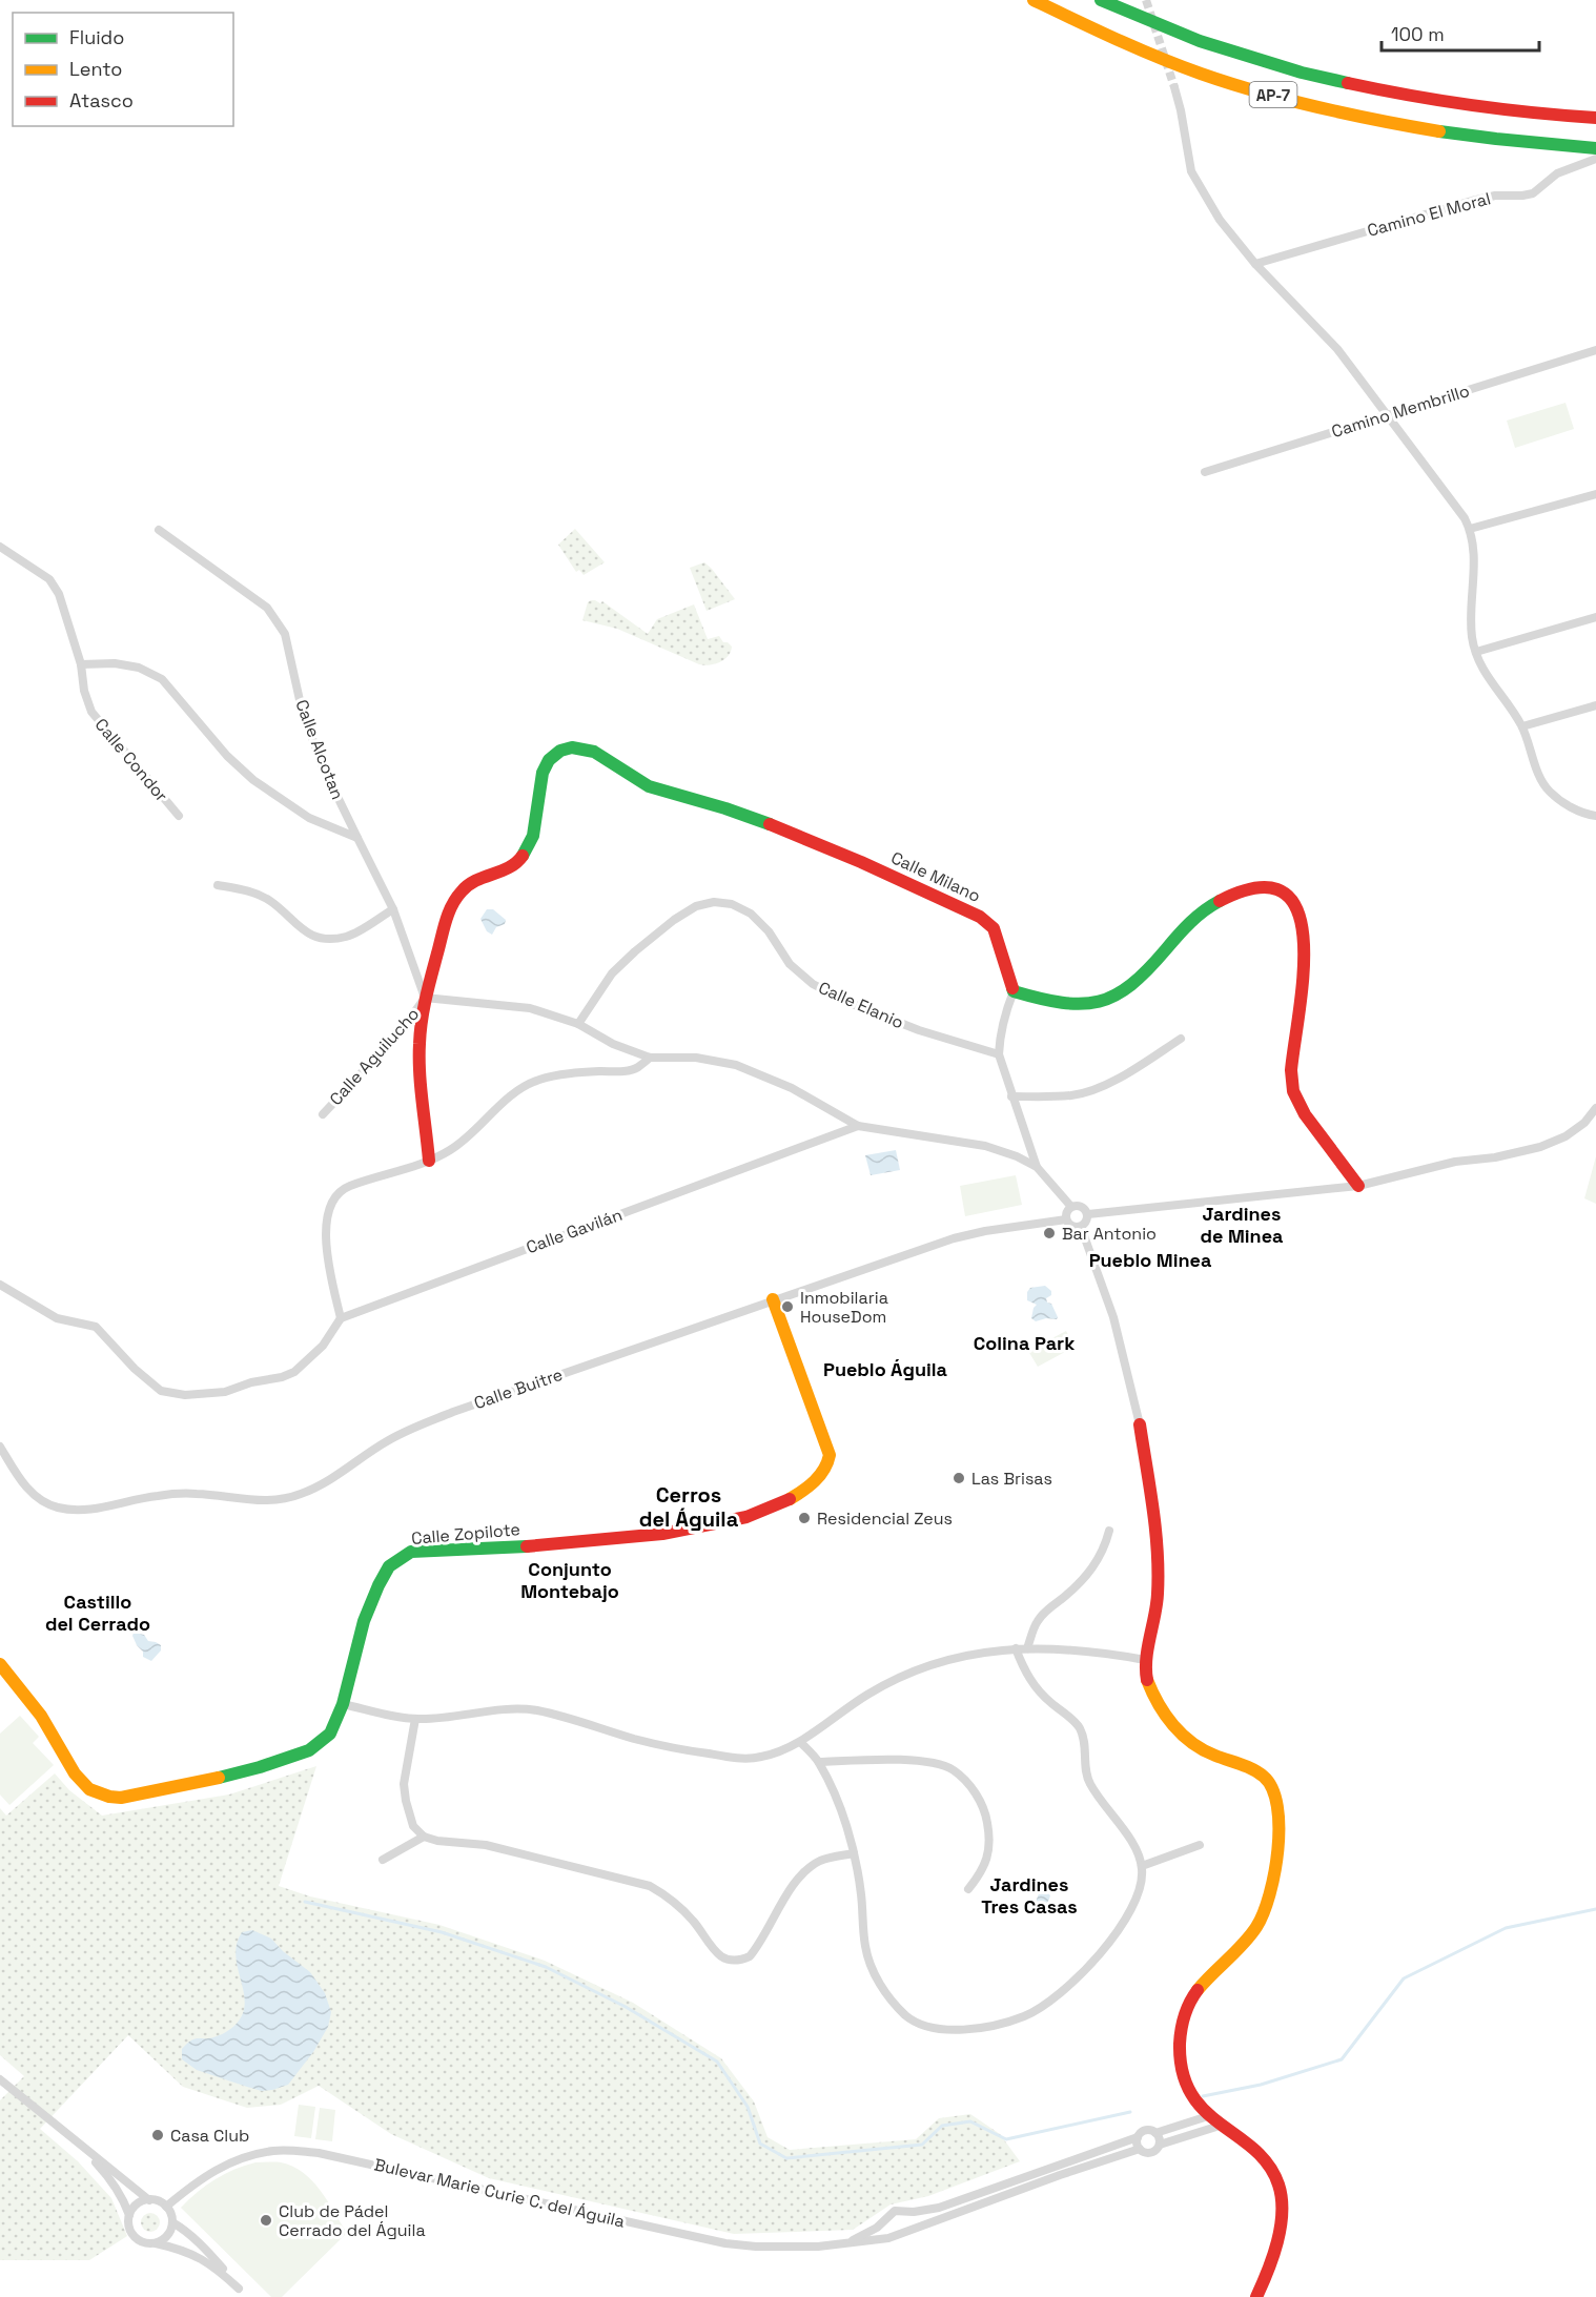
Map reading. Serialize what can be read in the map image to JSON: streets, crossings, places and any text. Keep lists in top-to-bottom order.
{
  "streets": {
    "main road": ["AP-7", "Calle Milano", "Calle Zopilote"],
    "street": [
      "Camino El Moral",
      "Camino Membrillo",
      "Calle Alcotan",
      "Calle Condor",
      "Calle Elanio",
      "Calle Aguilucho",
      "Calle Gavilán",
      "Calle Buitre",
      "Bulevar Marie Curie C. del Águila"
    ]
  },
  "crossings": [
    ["Calle Alcotan", "Calle Milano"],
    ["Calle Alcotan", "Calle Aguilucho"],
    ["Calle Milano", "Calle Aguilucho"],
    ["Calle Buitre", "Calle Zopilote"]
  ],
  "districts": [
    "Jardines de Minea",
    "Pueblo Minea",
    "Colina Park",
    "Pueblo Águila",
    "Cerros del Águila",
    "Conjunto Montebajo",
    "Castillo del Cerrado",
    "Jardines Tres Casas"
  ],
  "places": [
    "Bar Antonio",
    "Inmobilaria HouseDom",
    "Las Brisas",
    "Residencial Zeus",
    "Casa Club",
    "Club de Pádel Cerrado del Águila"
  ],
  "legend": ["Fluido", "Lento", "Atasco"],
  "scale_bar": "100 m"
}
